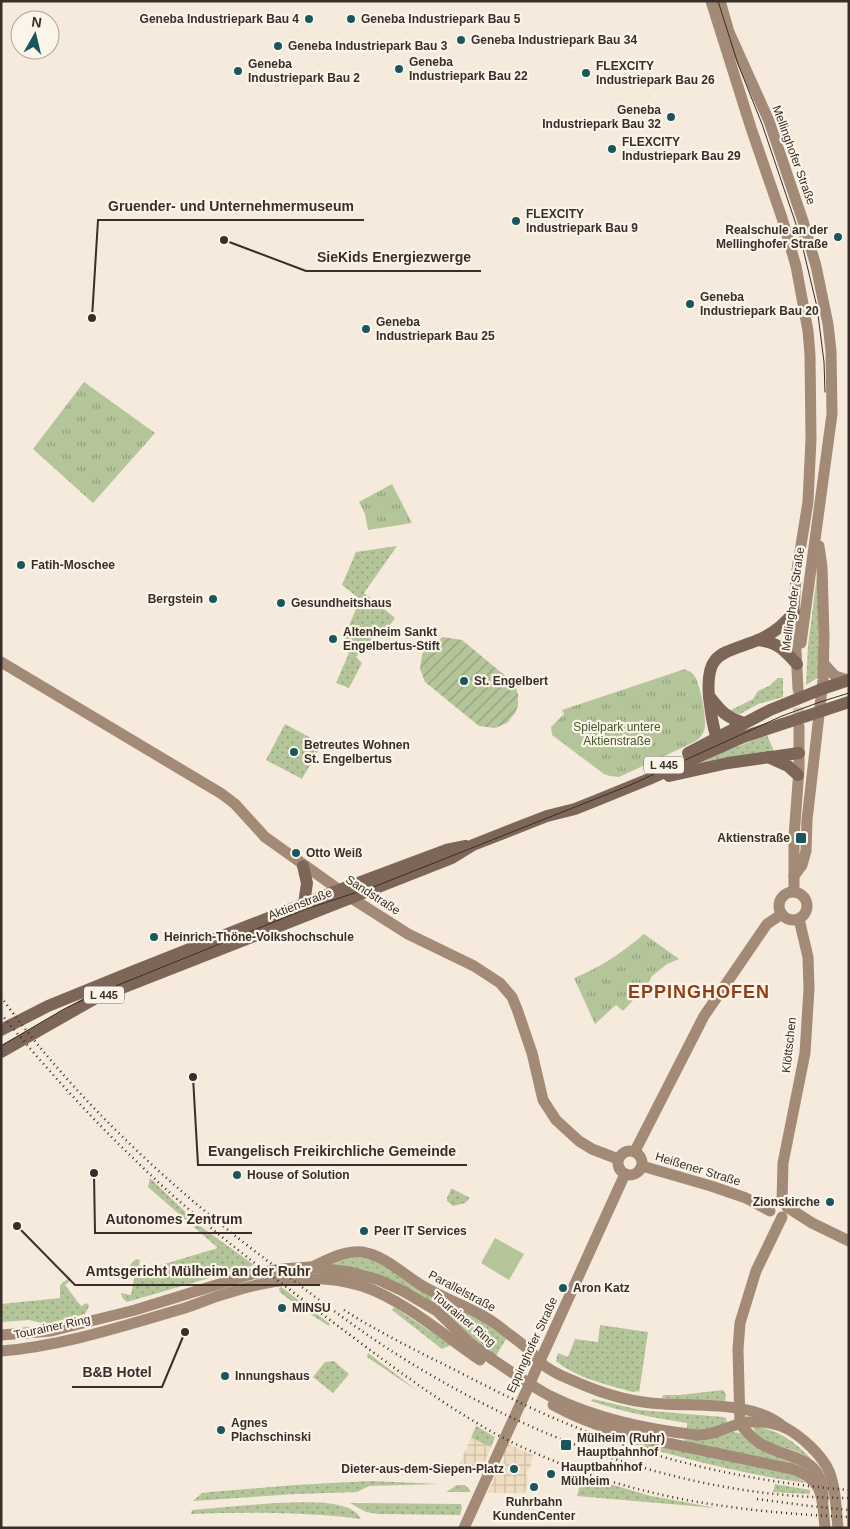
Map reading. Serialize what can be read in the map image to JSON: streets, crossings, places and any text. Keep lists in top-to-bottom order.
{
  "streets": {
    "main road": [
      "Mellinghofer Straße",
      "L 445",
      "Sandstraße",
      "Aktienstraße",
      "Klöttschen",
      "Heißener Straße",
      "Parallelstraße",
      "Tourainer Ring",
      "Eppinghofer Straße"
    ]
  },
  "crossings": [
    ["Sandstraße", "Aktienstraße"],
    ["Sandstraße", "Heißener Straße"],
    ["Sandstraße", "Eppinghofer Straße"],
    ["Klöttschen", "Heißener Straße"],
    ["Klöttschen", "Parallelstraße"],
    ["Klöttschen", "Tourainer Ring"],
    ["Heißener Straße", "Eppinghofer Straße"],
    ["Parallelstraße", "Tourainer Ring"],
    ["Parallelstraße", "Eppinghofer Straße"]
  ],
  "districts": ["EPPINGHOFEN"],
  "parks": ["Spielpark untere Aktienstraße"],
  "places": {
    "other": [
      "Geneba Industriepark Bau 4",
      "Geneba Industriepark Bau 5",
      "Geneba Industriepark Bau 34",
      "Geneba Industriepark Bau 3",
      "Geneba Industriepark Bau 22",
      "Geneba Industriepark Bau 2",
      "FLEXCITY Industriepark Bau 26",
      "Geneba Industriepark Bau 32",
      "FLEXCITY Industriepark Bau 29",
      "FLEXCITY Industriepark Bau 9",
      "Realschule an der Mellinghofer Straße",
      "SieKids Energiezwerge",
      "Geneba Industriepark Bau 20",
      "Gruender- und Unternehmermuseum",
      "Geneba Industriepark Bau 25",
      "Fatih-Moschee",
      "Bergstein",
      "Gesundheitshaus",
      "Altenheim Sankt Engelbertus-Stift",
      "St. Engelbert",
      "Betreutes Wohnen St. Engelbertus",
      "Otto Weiß",
      "Heinrich-Thöne-Volkshochschule",
      "Evangelisch Freikirchliche Gemeinde",
      "Autonomes Zentrum",
      "House of Solution",
      "Zionskirche",
      "Amtsgericht Mülheim an der Ruhr",
      "Peer IT Services",
      "Aron Katz",
      "MINSU",
      "B&B Hotel",
      "Innungshaus",
      "Agnes Plachschinski",
      "Dieter-aus-dem-Siepen-Platz",
      "Hauptbahnhof Mülheim",
      "Ruhrbahn KundenCenter"
    ],
    "transit": ["Aktienstraße", "Mülheim (Ruhr) Hauptbahnhof"]
  },
  "north": "top"
}
